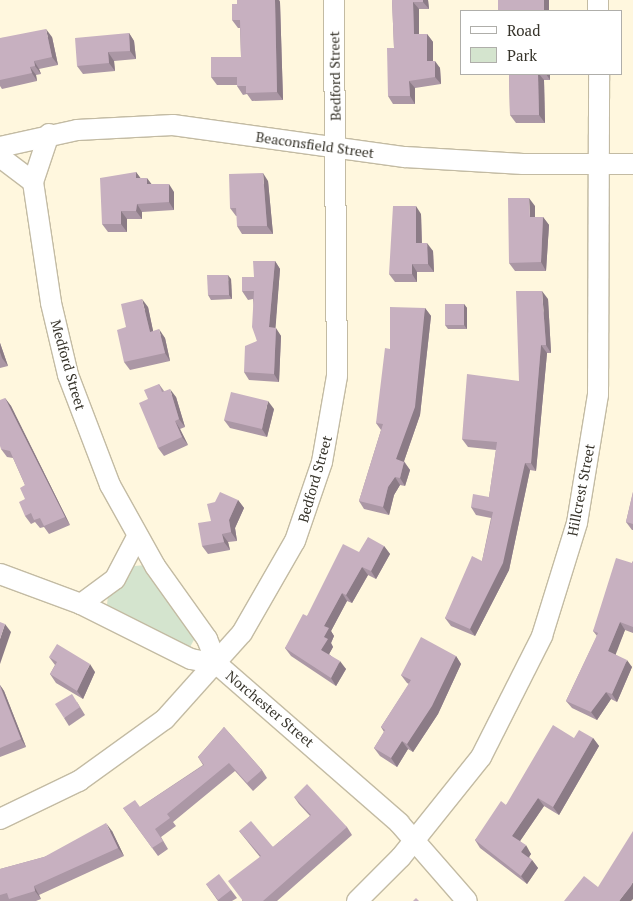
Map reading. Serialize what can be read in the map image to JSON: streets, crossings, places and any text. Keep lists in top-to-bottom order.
{
  "streets": {
    "street": [
      "Bedford Street",
      "Beaconsfield Street",
      "Medford Street",
      "Hillcrest Street",
      "Norchester Street"
    ]
  },
  "crossings": [
    ["Bedford Street", "Beaconsfield Street"],
    ["Bedford Street", "Medford Street"],
    ["Bedford Street", "Norchester Street"],
    ["Beaconsfield Street", "Medford Street"],
    ["Beaconsfield Street", "Hillcrest Street"],
    ["Medford Street", "Norchester Street"],
    ["Hillcrest Street", "Norchester Street"]
  ],
  "legend": ["Road", "Park"]
}
